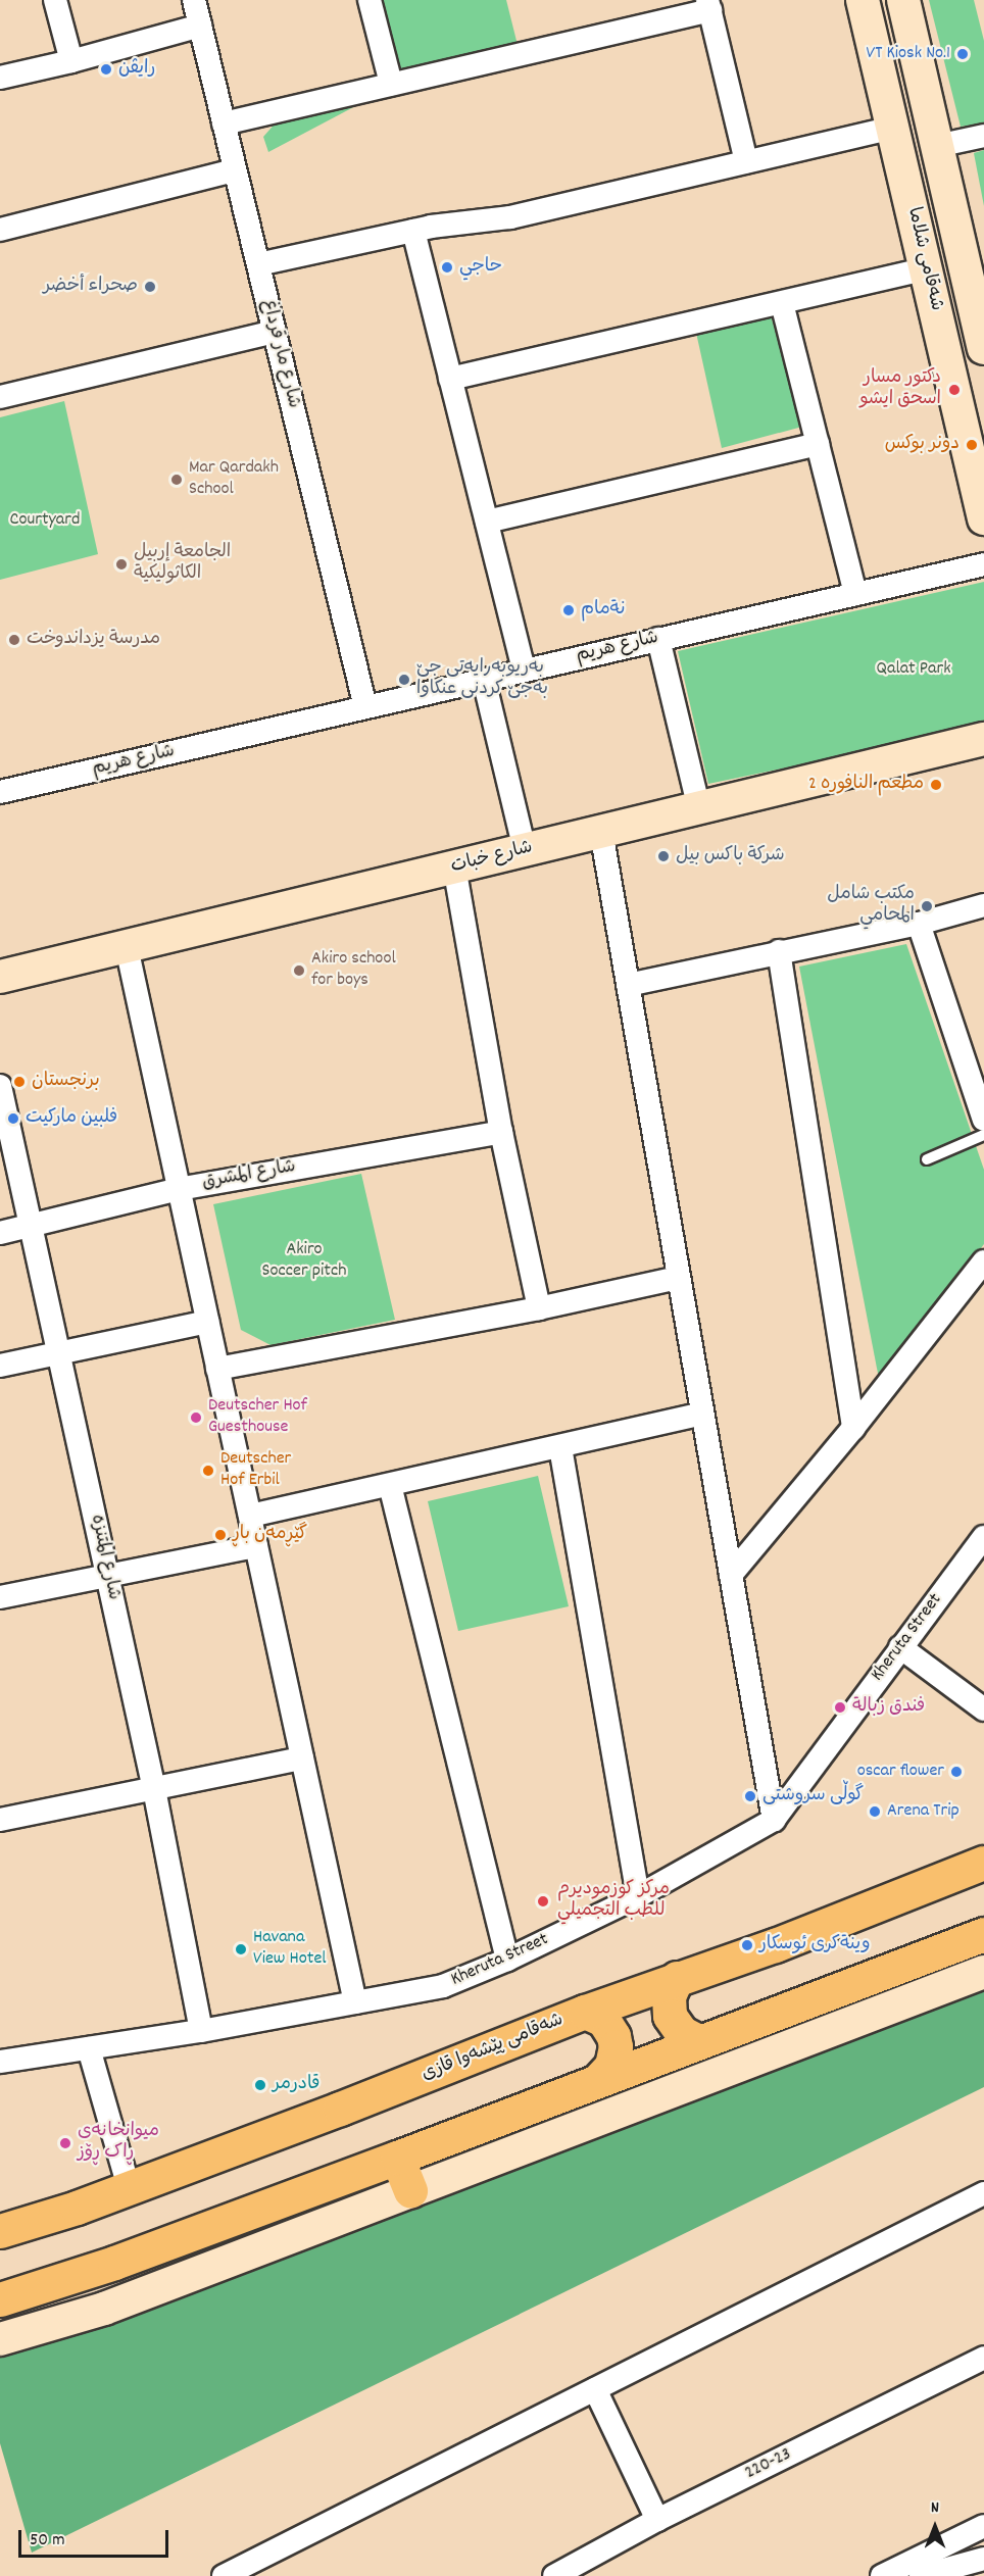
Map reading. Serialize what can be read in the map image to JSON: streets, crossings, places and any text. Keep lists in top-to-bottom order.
{
  "streets": {
    "highway": ["شەقامی پێشەوا قازی"],
    "street": [
      "شەقامی شلاما",
      "شارع مار قرداغ",
      "شارع هريم",
      "شارع خبات",
      "شارع المشرق",
      "شارع المتنزه",
      "Kheruta Street",
      "220-23"
    ]
  },
  "crossings": [
    ["شارع مار قرداغ", "شارع هريم"],
    ["شارع المشرق", "شارع المتنزه"],
    ["شارع المتنزه", "Kheruta Street"]
  ],
  "parks": ["Courtyard", "Qalat Park", "Akiro Soccer pitch"],
  "places": [
    "VT Kiosk No.1",
    "رایڤن",
    "حاجي",
    "صحراء أخضر",
    "دكتور مسار اسحق ايشو",
    "دونر بوكس",
    "Mar Qardakh School",
    "الجامعة إربيل الكاثوليكية",
    "نةمام",
    "مدرسة يزداندوخت",
    "بەریوبەرایەتی جێ بەجێ کردنی عنکاوا",
    "مطعم النافوره 2",
    "شركة باكس بيل",
    "مكتب شامل المحامي",
    "Akiro school for boys",
    "برنجستان",
    "فلبين ماركيت",
    "Deutscher Hof Guesthouse",
    "Deutscher Hof Erbil",
    "گێڕمەن باڕ",
    "فندق زبالة",
    "oscar flower",
    "گوڵی سروشتی",
    "Arena Trip",
    "مركز كوزموديرم للطب التجميلي",
    "وينةكرى ئوسكار",
    "Havana View Hotel",
    "قادرمر",
    "میوانخانەی ڕاک ڕۆز"
  ],
  "scale_bar": "50 m",
  "north": "top"
}
